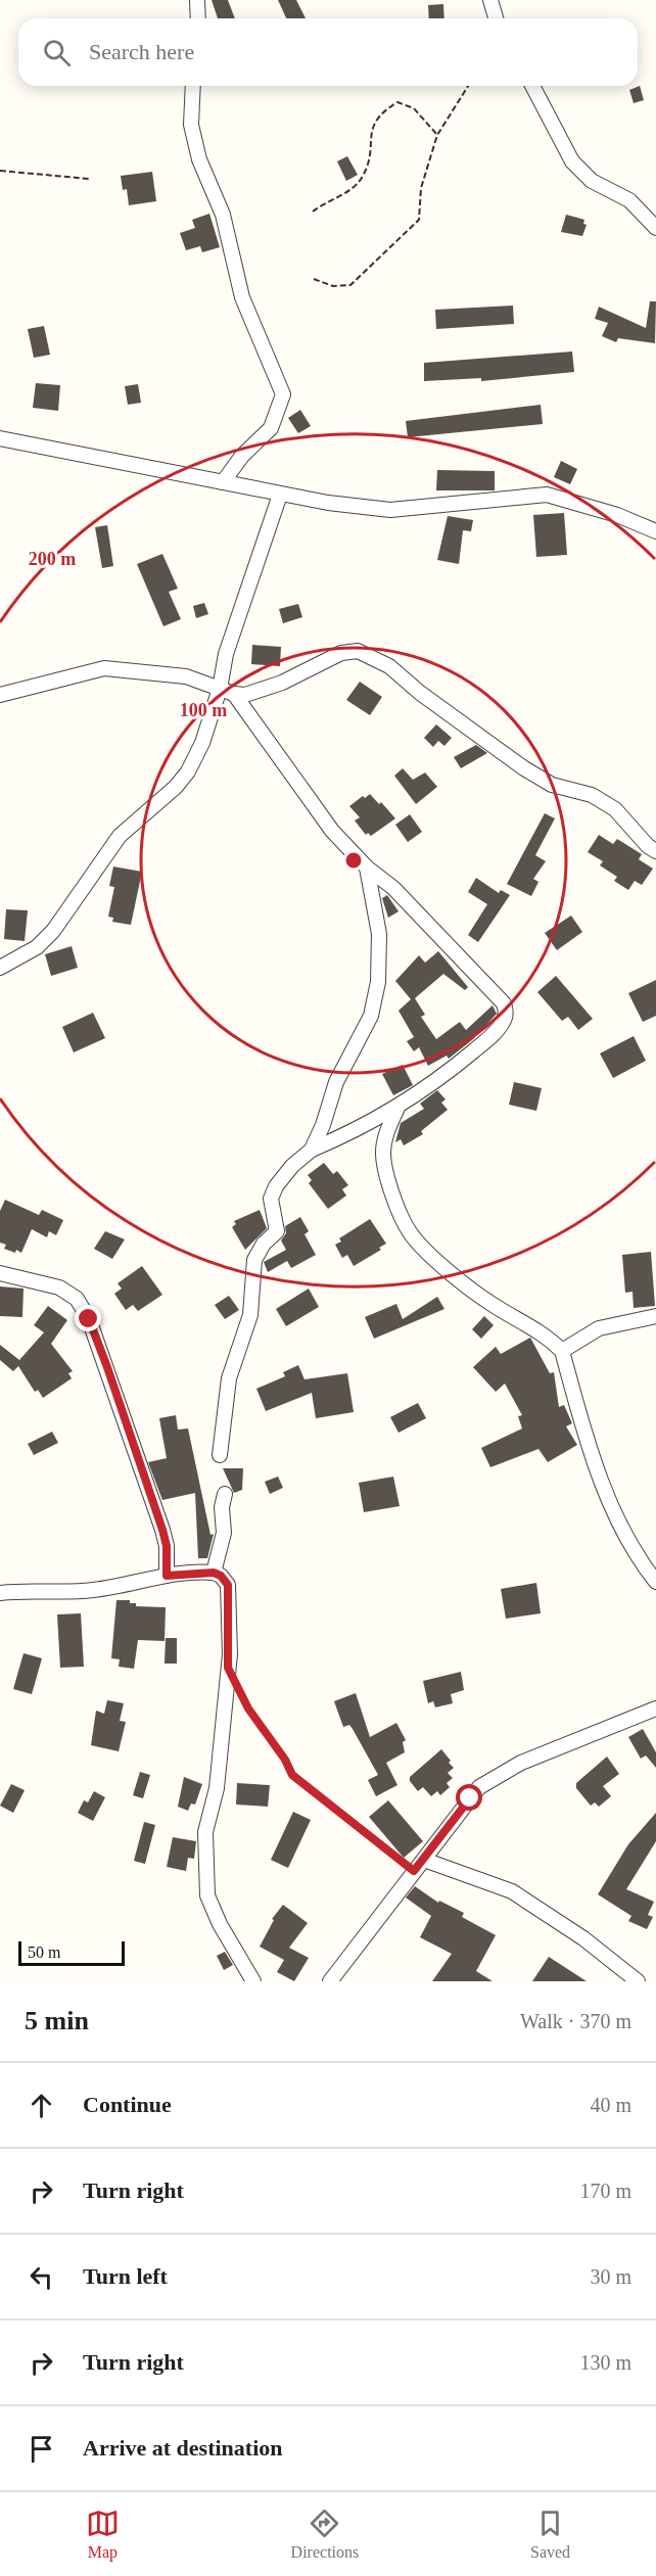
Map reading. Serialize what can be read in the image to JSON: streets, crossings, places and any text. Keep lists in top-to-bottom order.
{
  "scale_bar": "50 m",
  "page": {
    "search": "Search here",
    "scale": "50 m",
    "heading": ["5 min", "Walk · 370 m"],
    "list": [
      ["Continue", "40 m"],
      ["Turn right", "170 m"],
      ["Turn left", "30 m"],
      ["Turn right", "130 m"],
      "Arrive at destination"
    ],
    "nav": ["Map", "Directions", "Saved"]
  },
  "rings": ["200 m", "100 m"]
}
